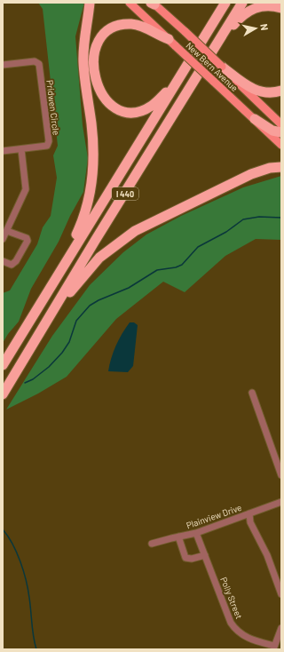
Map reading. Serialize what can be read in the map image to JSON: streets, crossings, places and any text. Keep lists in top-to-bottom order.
{
  "streets": {
    "highway": ["I 440"],
    "main road": ["New Bern Avenue"],
    "street": ["Pridwen Circle", "Plainview Drive", "Polly Street"]
  },
  "crossings": [
    ["Plainview Drive", "Polly Street"]
  ],
  "north": "right"
}
